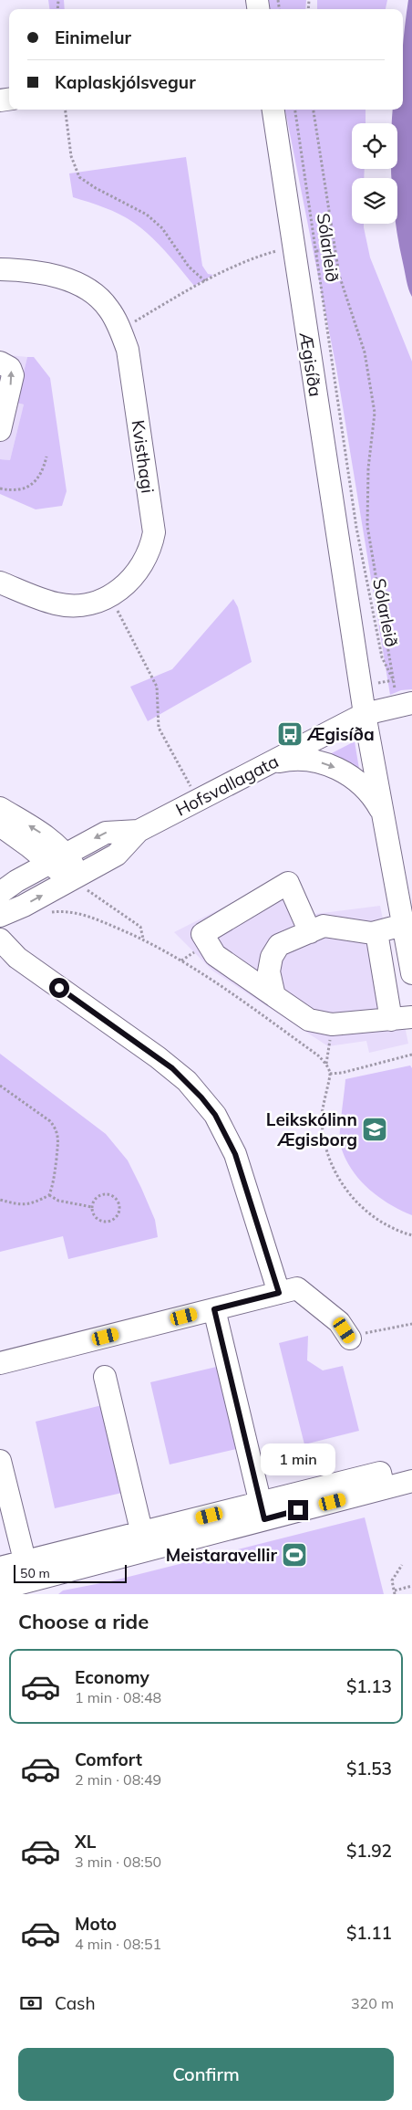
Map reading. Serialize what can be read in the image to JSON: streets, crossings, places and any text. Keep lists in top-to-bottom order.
{
  "streets": {
    "street": ["Ægisíða", "Kvisthagi", "Hofsvallagata"],
    "path": ["Sólarleið"]
  },
  "crossings": [
    ["Ægisíða", "Hofsvallagata"]
  ],
  "places": {
    "bus stop": ["Ægisíða"],
    "school or university": ["Leikskólinn Ægisborg"],
    "sports": ["Meistaravellir"]
  },
  "scale_bar": "50 m",
  "page": {
    "banner": ["Einimelur", "Kaplaskjólsvegur"],
    "bubble": "1 min",
    "scale": "50 m",
    "heading": "Choose a ride",
    "list": [
      {
        "name": "Economy",
        "note": "1 min · 08:48",
        "value": "$1.13"
      },
      {
        "name": "Comfort",
        "note": "2 min · 08:49",
        "value": "$1.53"
      },
      {
        "name": "XL",
        "note": "3 min · 08:50",
        "value": "$1.92"
      },
      {
        "name": "Moto",
        "note": "4 min · 08:51",
        "value": "$1.11"
      }
    ],
    "pay": ["Cash", "320 m"],
    "buttons": "Confirm"
  }
}
